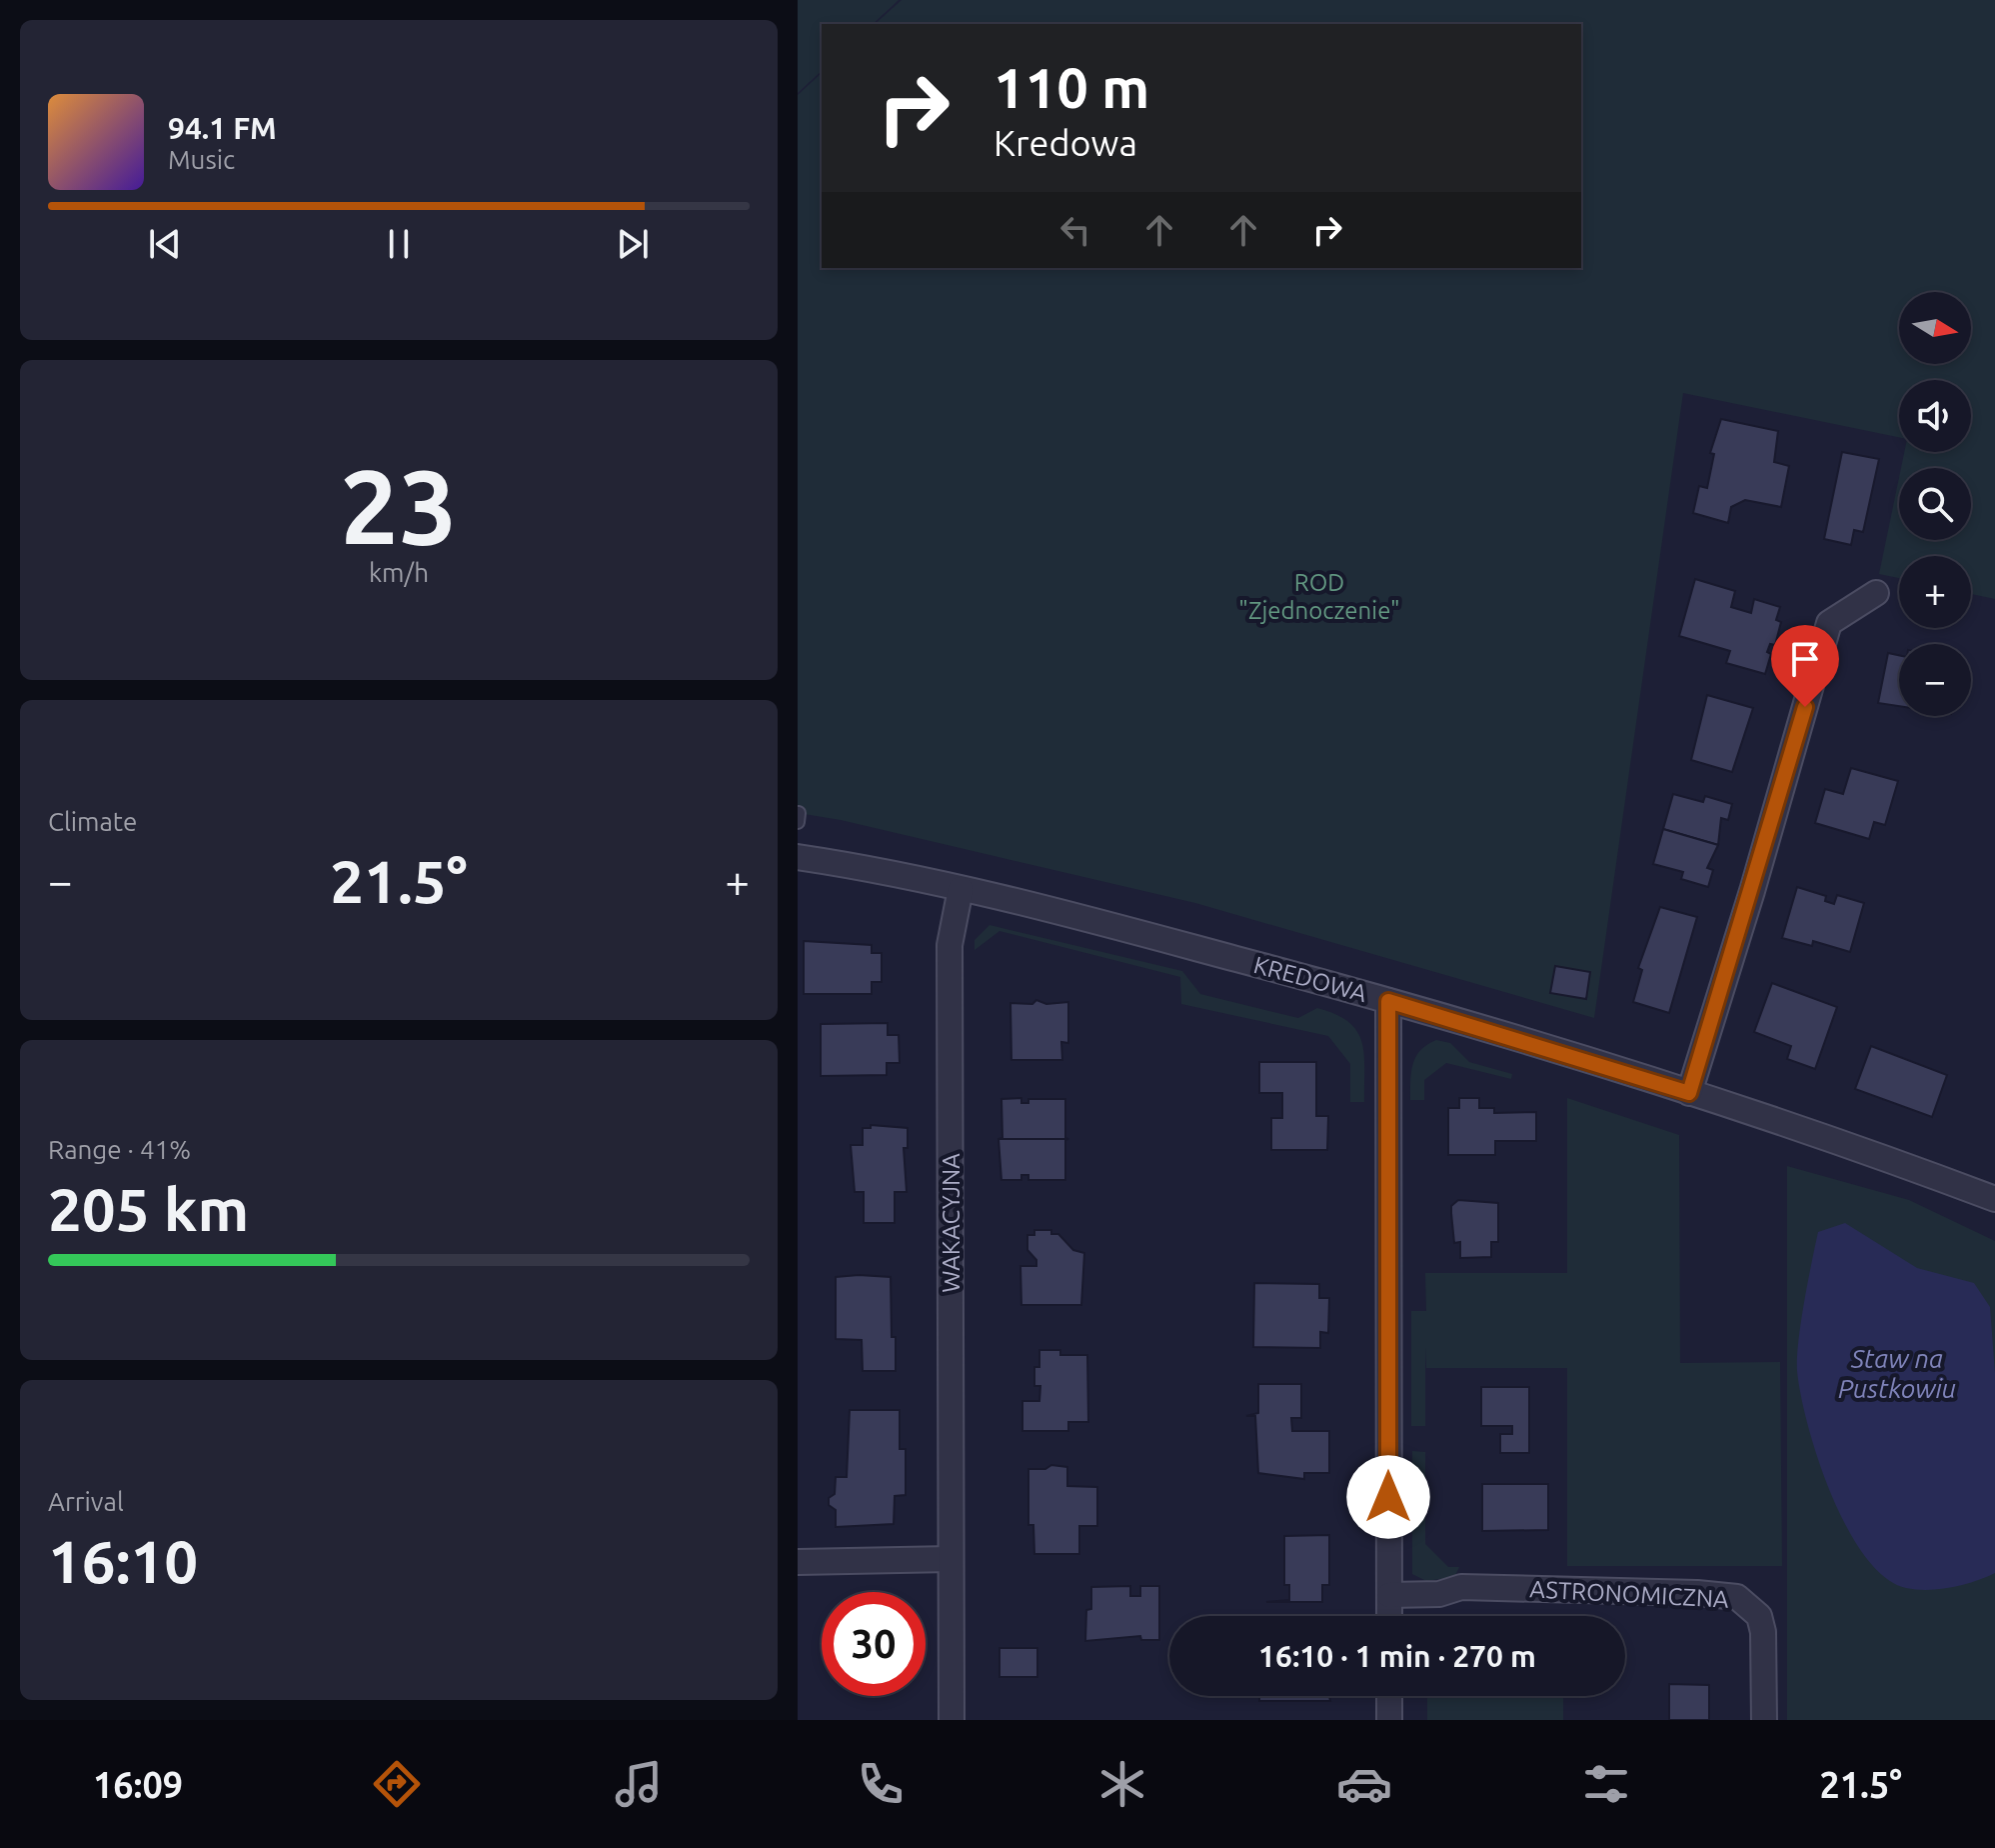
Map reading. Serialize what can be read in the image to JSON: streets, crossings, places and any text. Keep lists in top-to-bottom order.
{
  "streets": {
    "street": ["KREDOWA", "WAKACYJNA", "ASTRONOMICZNA"]
  },
  "crossings": [
    ["KREDOWA", "WAKACYJNA"]
  ],
  "water": ["Staw na Pustkowiu"],
  "parks": ["ROD \"Zjednoczenie\""],
  "north": "right",
  "page": {
    "turn": ["110 m", "Kredowa"],
    "song": ["94.1 FM", "Music"],
    "map_buttons": ["+", "−"],
    "tile": [
      ["23", "km/h"],
      "Climate",
      ["Range · 41%", "205 km"],
      ["Arrival", "16:10"]
    ],
    "heat": ["−", "21.5°", "+"],
    "limit": "30",
    "trip": "16:10 · 1 min · 270 m",
    "tabs": ["16:09", "21.5°"]
  }
}
